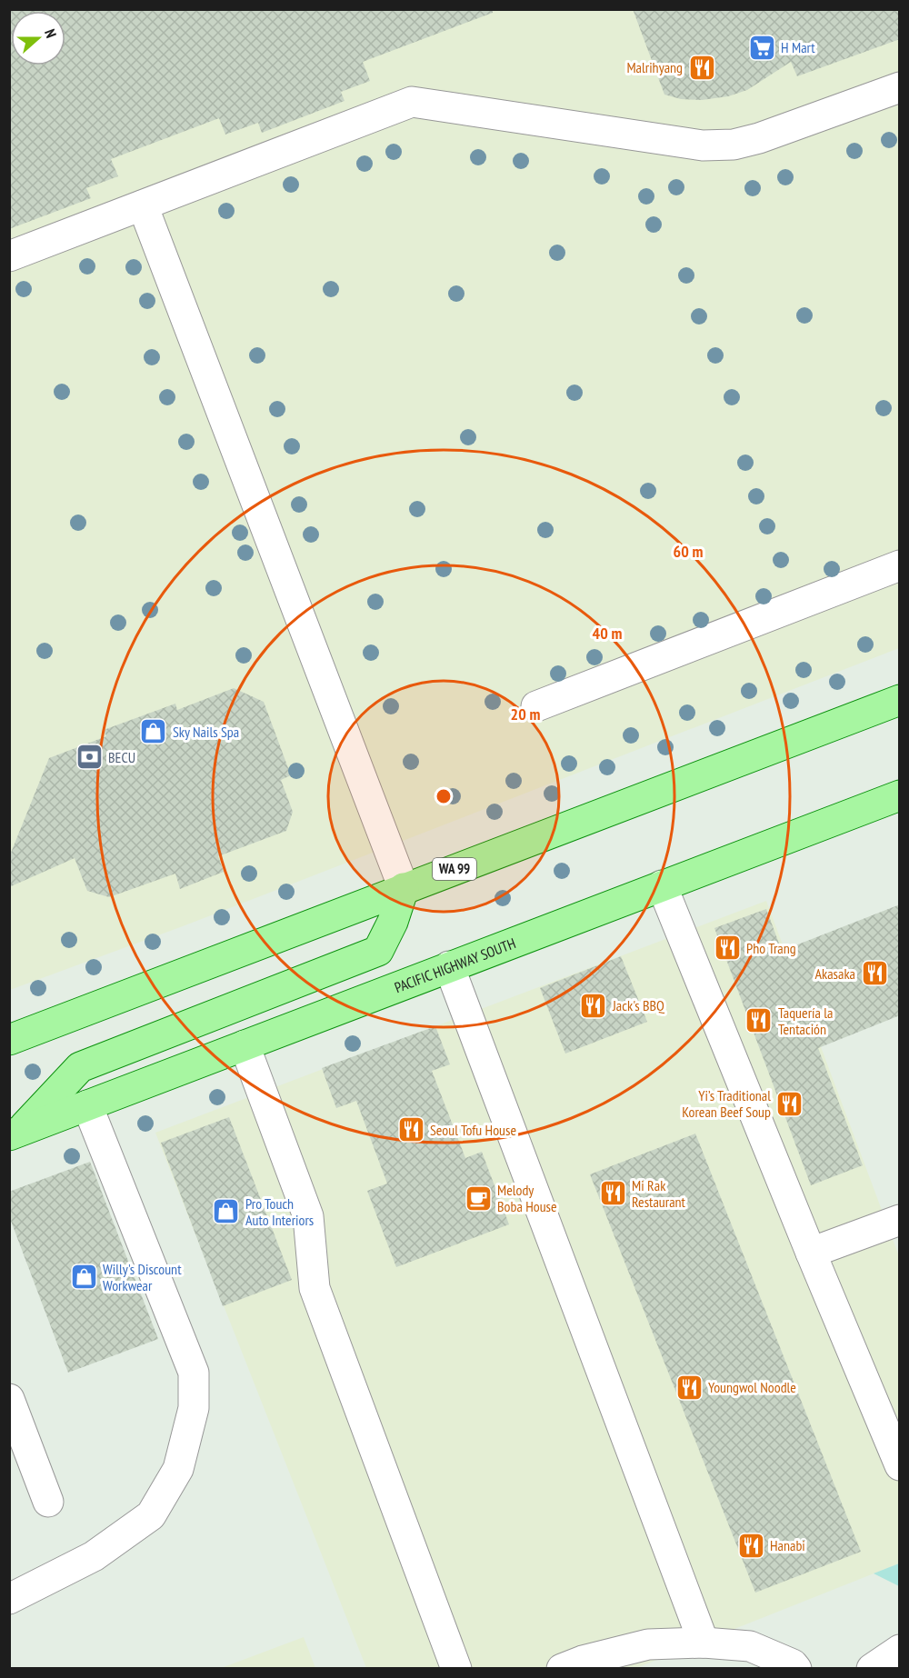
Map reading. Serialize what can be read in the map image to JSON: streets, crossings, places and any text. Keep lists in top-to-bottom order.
{
  "streets": {
    "main road": ["WA 99", "PACIFIC HIGHWAY SOUTH"]
  },
  "places": {
    "supermarket": ["H Mart"],
    "restaurant": [
      "Malrihyang",
      "Pho Trang",
      "Akasaka",
      "Jack's BBQ",
      "Taquería la Tentación",
      "Yi’s Traditional Korean Beef Soup",
      "Seoul Tofu House",
      "Mi Rak Restaurant",
      "Youngwol Noodle",
      "Hanabi"
    ],
    "shop": ["Sky Nails Spa", "Pro Touch Auto Interiors", "Willy's Discount Workwear"],
    "bank": ["BECU"],
    "cafe": ["Melody Boba House"]
  },
  "north": "right",
  "rings": ["60 m", "40 m", "20 m"]
}
